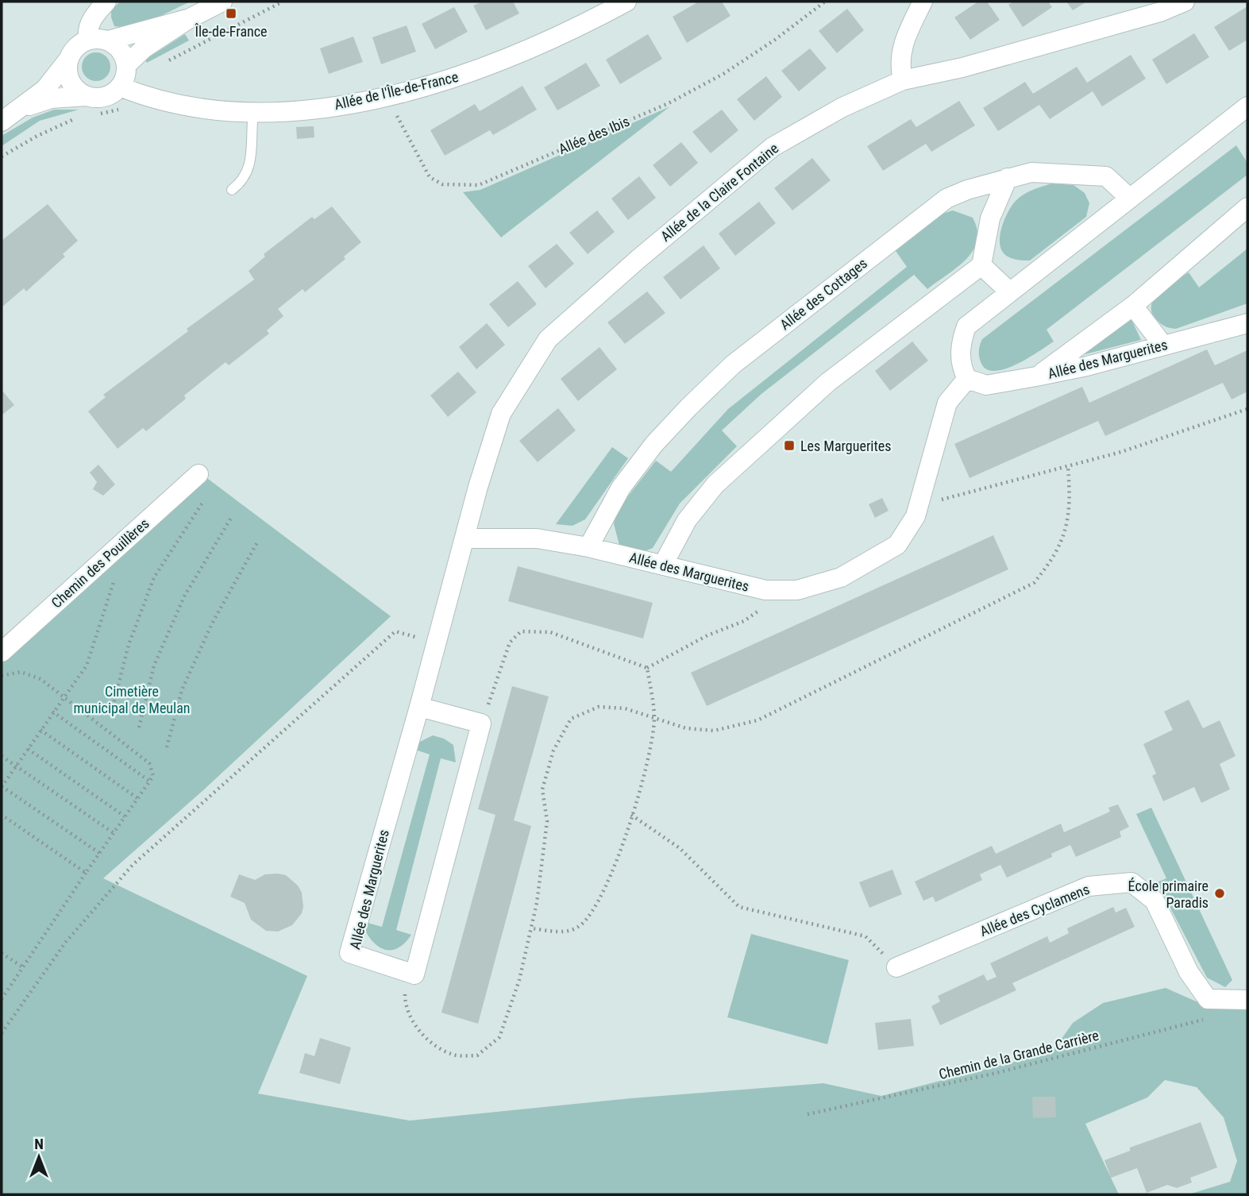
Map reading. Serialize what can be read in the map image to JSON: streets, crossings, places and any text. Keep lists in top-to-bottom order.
{
  "streets": {
    "street": [
      "Allée de l'Île-de-France",
      "Allée de la Claire Fontaine",
      "Allée des Cottages",
      "Allée des Marguerites",
      "Chemin des Pouillères",
      "Allée des Cyclamens"
    ],
    "path": ["Allée des Ibis", "Chemin de la Grande Carrière"]
  },
  "crossings": [
    ["Allée de l'Île-de-France", "Allée des Ibis"],
    ["Allée de la Claire Fontaine", "Allée des Marguerites"],
    ["Allée des Cottages", "Allée des Marguerites"],
    ["Allée des Cyclamens", "Chemin de la Grande Carrière"]
  ],
  "parks": ["Cimetière municipal de Meulan"],
  "places": {
    "transit": ["Île-de-France", "Les Marguerites"],
    "other": ["École primaire Paradis"]
  },
  "north": "top"
}
